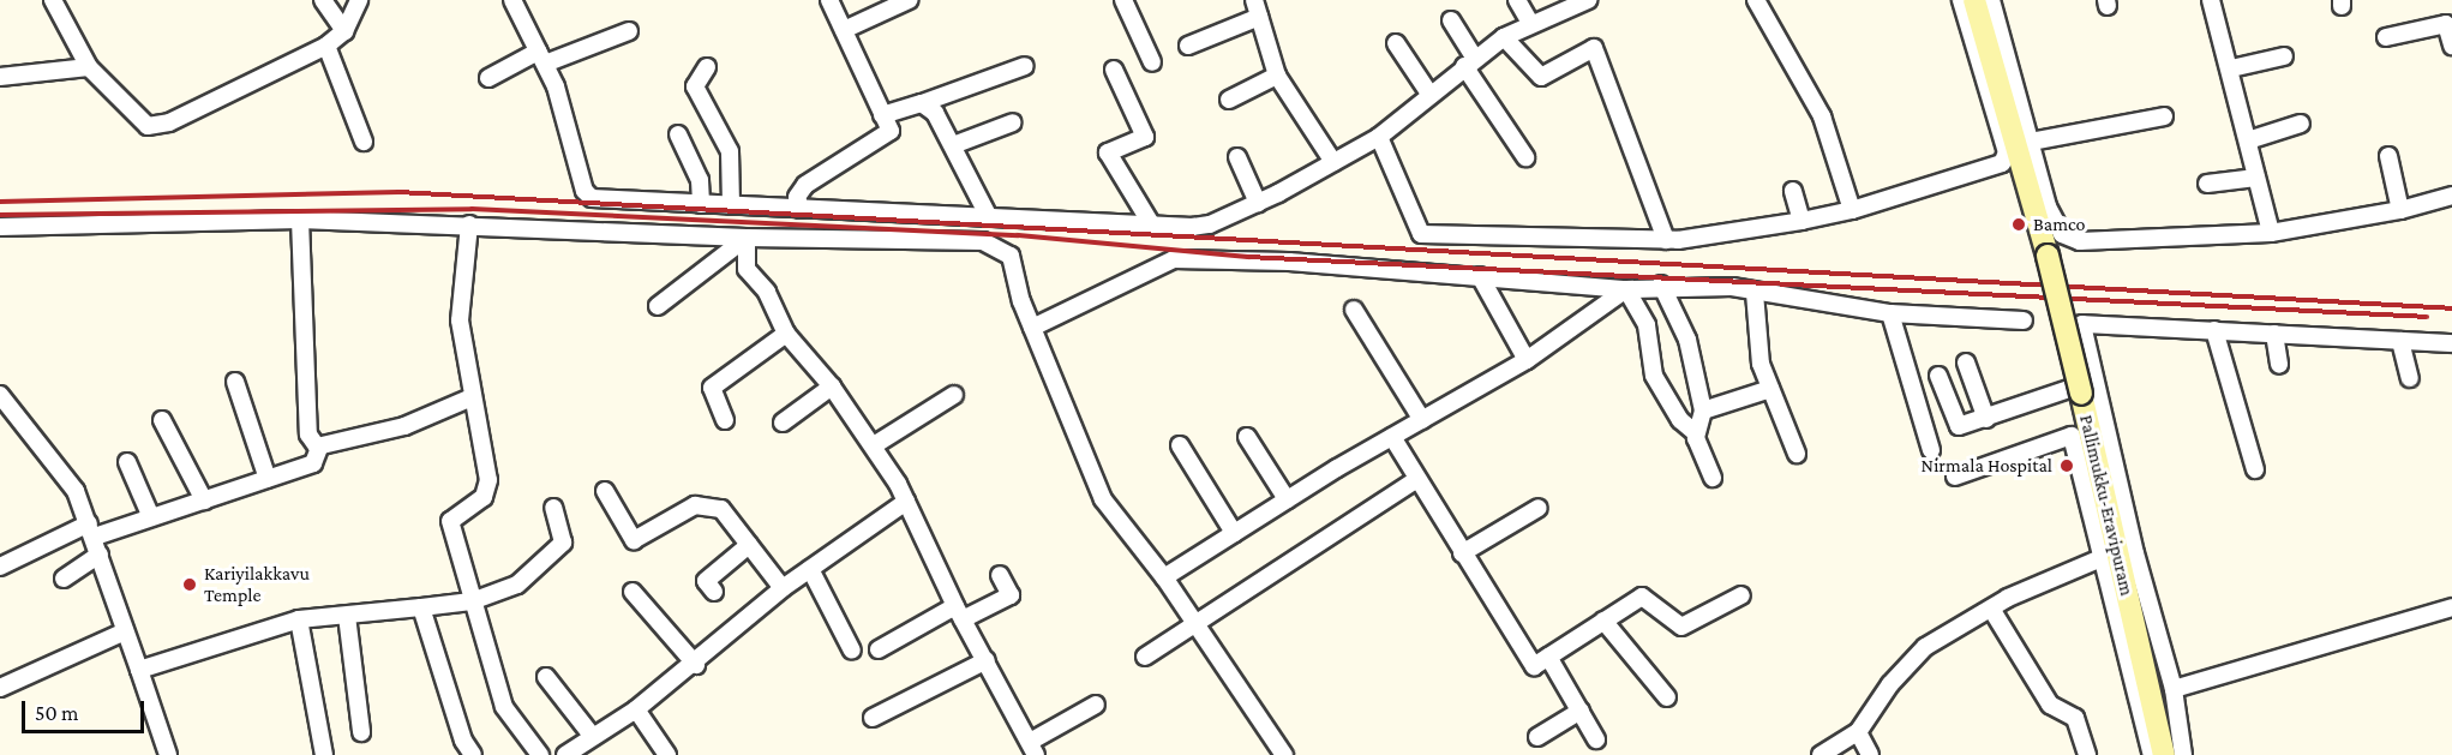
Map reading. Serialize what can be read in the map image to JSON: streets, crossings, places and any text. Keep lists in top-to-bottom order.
{
  "streets": {
    "main road": ["Pallimukku-Eravipuram"]
  },
  "places": ["Bamco", "Nirmala Hospital", "Kariyilakkavu Temple"],
  "scale_bar": "50 m"
}
